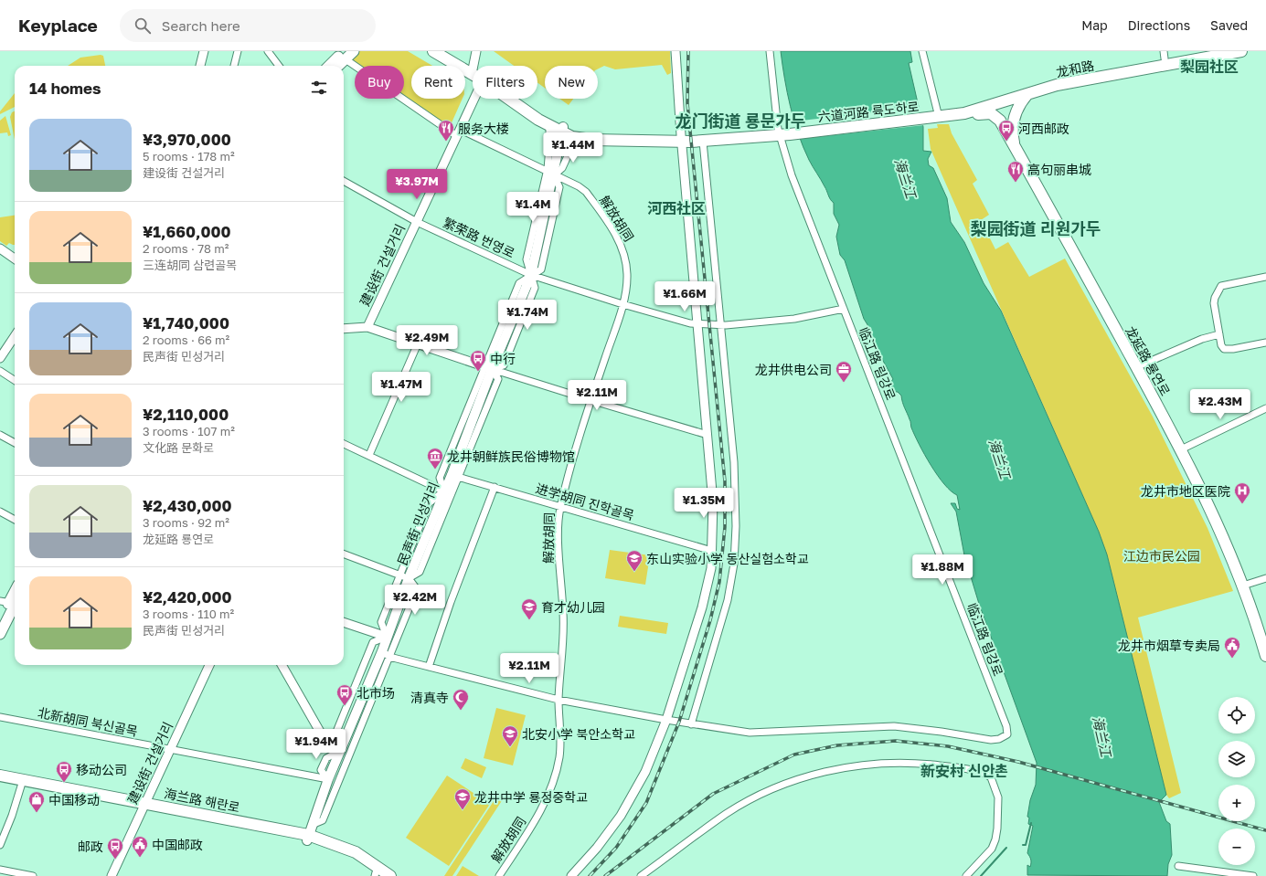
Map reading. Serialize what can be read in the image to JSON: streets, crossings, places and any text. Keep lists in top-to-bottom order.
{
  "streets": {
    "highway": [
      "龙和路",
      "六道河路 륙도하로",
      "龙延路 룡연로",
      "海兰路 해란로"
    ],
    "main road": ["民声街 민성거리"],
    "street": [
      "解放胡同",
      "繁荣路 번영로",
      "建设街 건설거리",
      "临江路 림강로",
      "进学胡同 진학골목",
      "北新胡同 북신골목"
    ]
  },
  "crossings": [
    ["龙和路", "六道河路 륙도하로"],
    ["龙和路", "龙延路 룡연로"],
    ["六道河路 륙도하로", "龙延路 룡연로"],
    ["六道河路 륙도하로", "临江路 림강로"],
    ["六道河路 륙도하로", "民声街 민성거리"],
    ["解放胡同", "繁荣路 번영로"],
    ["解放胡同", "建设街 건설거리"],
    ["解放胡同", "临江路 림강로"],
    ["解放胡同", "进学胡同 진학골목"],
    ["解放胡同", "民声街 민성거리"],
    ["繁荣路 번영로", "建设街 건설거리"],
    ["繁荣路 번영로", "临江路 림강로"],
    ["繁荣路 번영로", "民声街 민성거리"],
    ["建设街 건설거리", "北新胡同 북신골목"],
    ["建设街 건설거리", "海兰路 해란로"],
    ["临江路 림강로", "民声街 민성거리"],
    ["进学胡同 진학골목", "民声街 민성거리"],
    ["民声街 민성거리", "北新胡同 북신골목"],
    ["民声街 민성거리", "海兰路 해란로"]
  ],
  "districts": [
    "梨园社区",
    "龙门街道 룡문가두",
    "河西社区",
    "梨园街道 리원가두",
    "新安村 신안촌"
  ],
  "water": ["海兰江"],
  "parks": ["江边市民公园"],
  "places": {
    "restaurant": ["服务大楼", "高句丽串城"],
    "bus stop": [
      "河西邮政",
      "中行",
      "北市场",
      "移动公司",
      "邮政"
    ],
    "office": ["龙井供电公司"],
    "museum": ["龙井朝鲜族民俗博物馆"],
    "hospital": ["龙井市地区医院"],
    "school or university": [
      "东山实验小学 동산실험소학교",
      "育才幼儿园",
      "北安小学 북안소학교",
      "龙井中学 룡정중학교"
    ],
    "public building": ["龙井市烟草专卖局", "中国邮政"],
    "mosque": ["清真寺"],
    "shop": ["中国移动"]
  },
  "page": {
    "header": "Keyplace",
    "search": "Search here",
    "nav": ["Map", "Directions", "Saved"],
    "chip": [
      "Buy",
      "Rent",
      "Filters",
      "New"
    ],
    "heading": "14 homes",
    "list": [
      {
        "name": "¥3,970,000",
        "note": "5 rooms · 178 m² · 建设街 건설거리"
      },
      {
        "name": "¥1,660,000",
        "note": "2 rooms · 78 m² · 三连胡同 삼련골목"
      },
      {
        "name": "¥1,740,000",
        "note": "2 rooms · 66 m² · 民声街 민성거리"
      },
      {
        "name": "¥2,110,000",
        "note": "3 rooms · 107 m² · 文化路 문화로"
      },
      {
        "name": "¥2,430,000",
        "note": "3 rooms · 92 m² · 龙延路 룡연로"
      },
      {
        "name": "¥2,420,000",
        "note": "3 rooms · 110 m² · 民声街 민성거리"
      }
    ],
    "price": [
      "¥1.44M",
      "¥3.97M",
      "¥1.4M",
      "¥1.66M",
      "¥1.74M",
      "¥2.49M",
      "¥1.47M",
      "¥2.11M",
      "¥2.43M",
      "¥1.35M",
      "¥1.88M",
      "¥2.42M",
      "¥2.11M",
      "¥1.94M"
    ],
    "map_buttons": ["+", "−"]
  }
}
